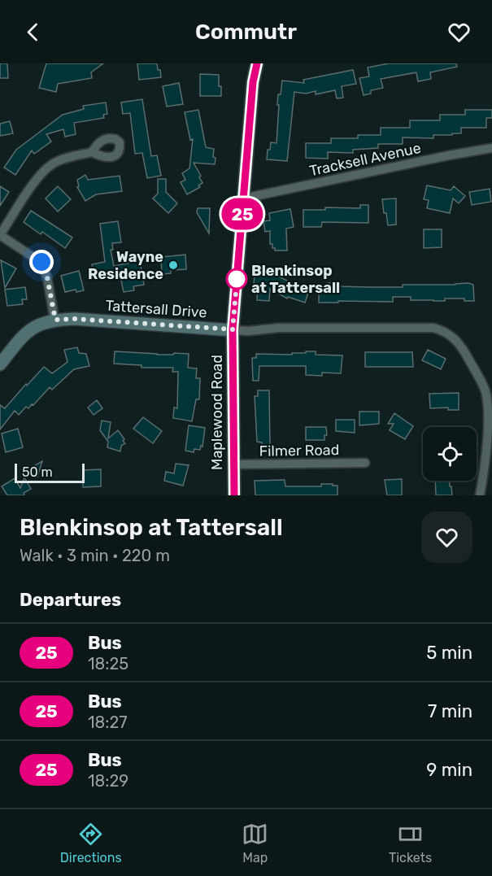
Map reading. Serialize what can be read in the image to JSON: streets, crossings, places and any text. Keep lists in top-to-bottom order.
{
  "streets": {
    "street": [
      "Tracksell Avenue",
      "Tattersall Drive",
      "Maplewood Road",
      "Filmer Road"
    ]
  },
  "crossings": [
    ["Tracksell Avenue", "Maplewood Road"],
    ["Tattersall Drive", "Maplewood Road"],
    ["Maplewood Road", "Filmer Road"]
  ],
  "places": ["Wayne Residence", "Blenkinsop at Tattersall"],
  "lines": ["bus line 25"],
  "scale_bar": "50 m",
  "page": {
    "header": "Commutr",
    "on_map": "25",
    "scale": "50 m",
    "heading": [
      ["Blenkinsop at Tattersall", "Walk · 3 min · 220 m"],
      "Departures"
    ],
    "list": [
      {
        "mark": "25",
        "name": "Bus",
        "note": "18:25",
        "value": "5 min"
      },
      {
        "mark": "25",
        "name": "Bus",
        "note": "18:27",
        "value": "7 min"
      },
      {
        "mark": "25",
        "name": "Bus",
        "note": "18:29",
        "value": "9 min"
      }
    ],
    "tabs": ["Directions", "Map", "Tickets"]
  }
}
